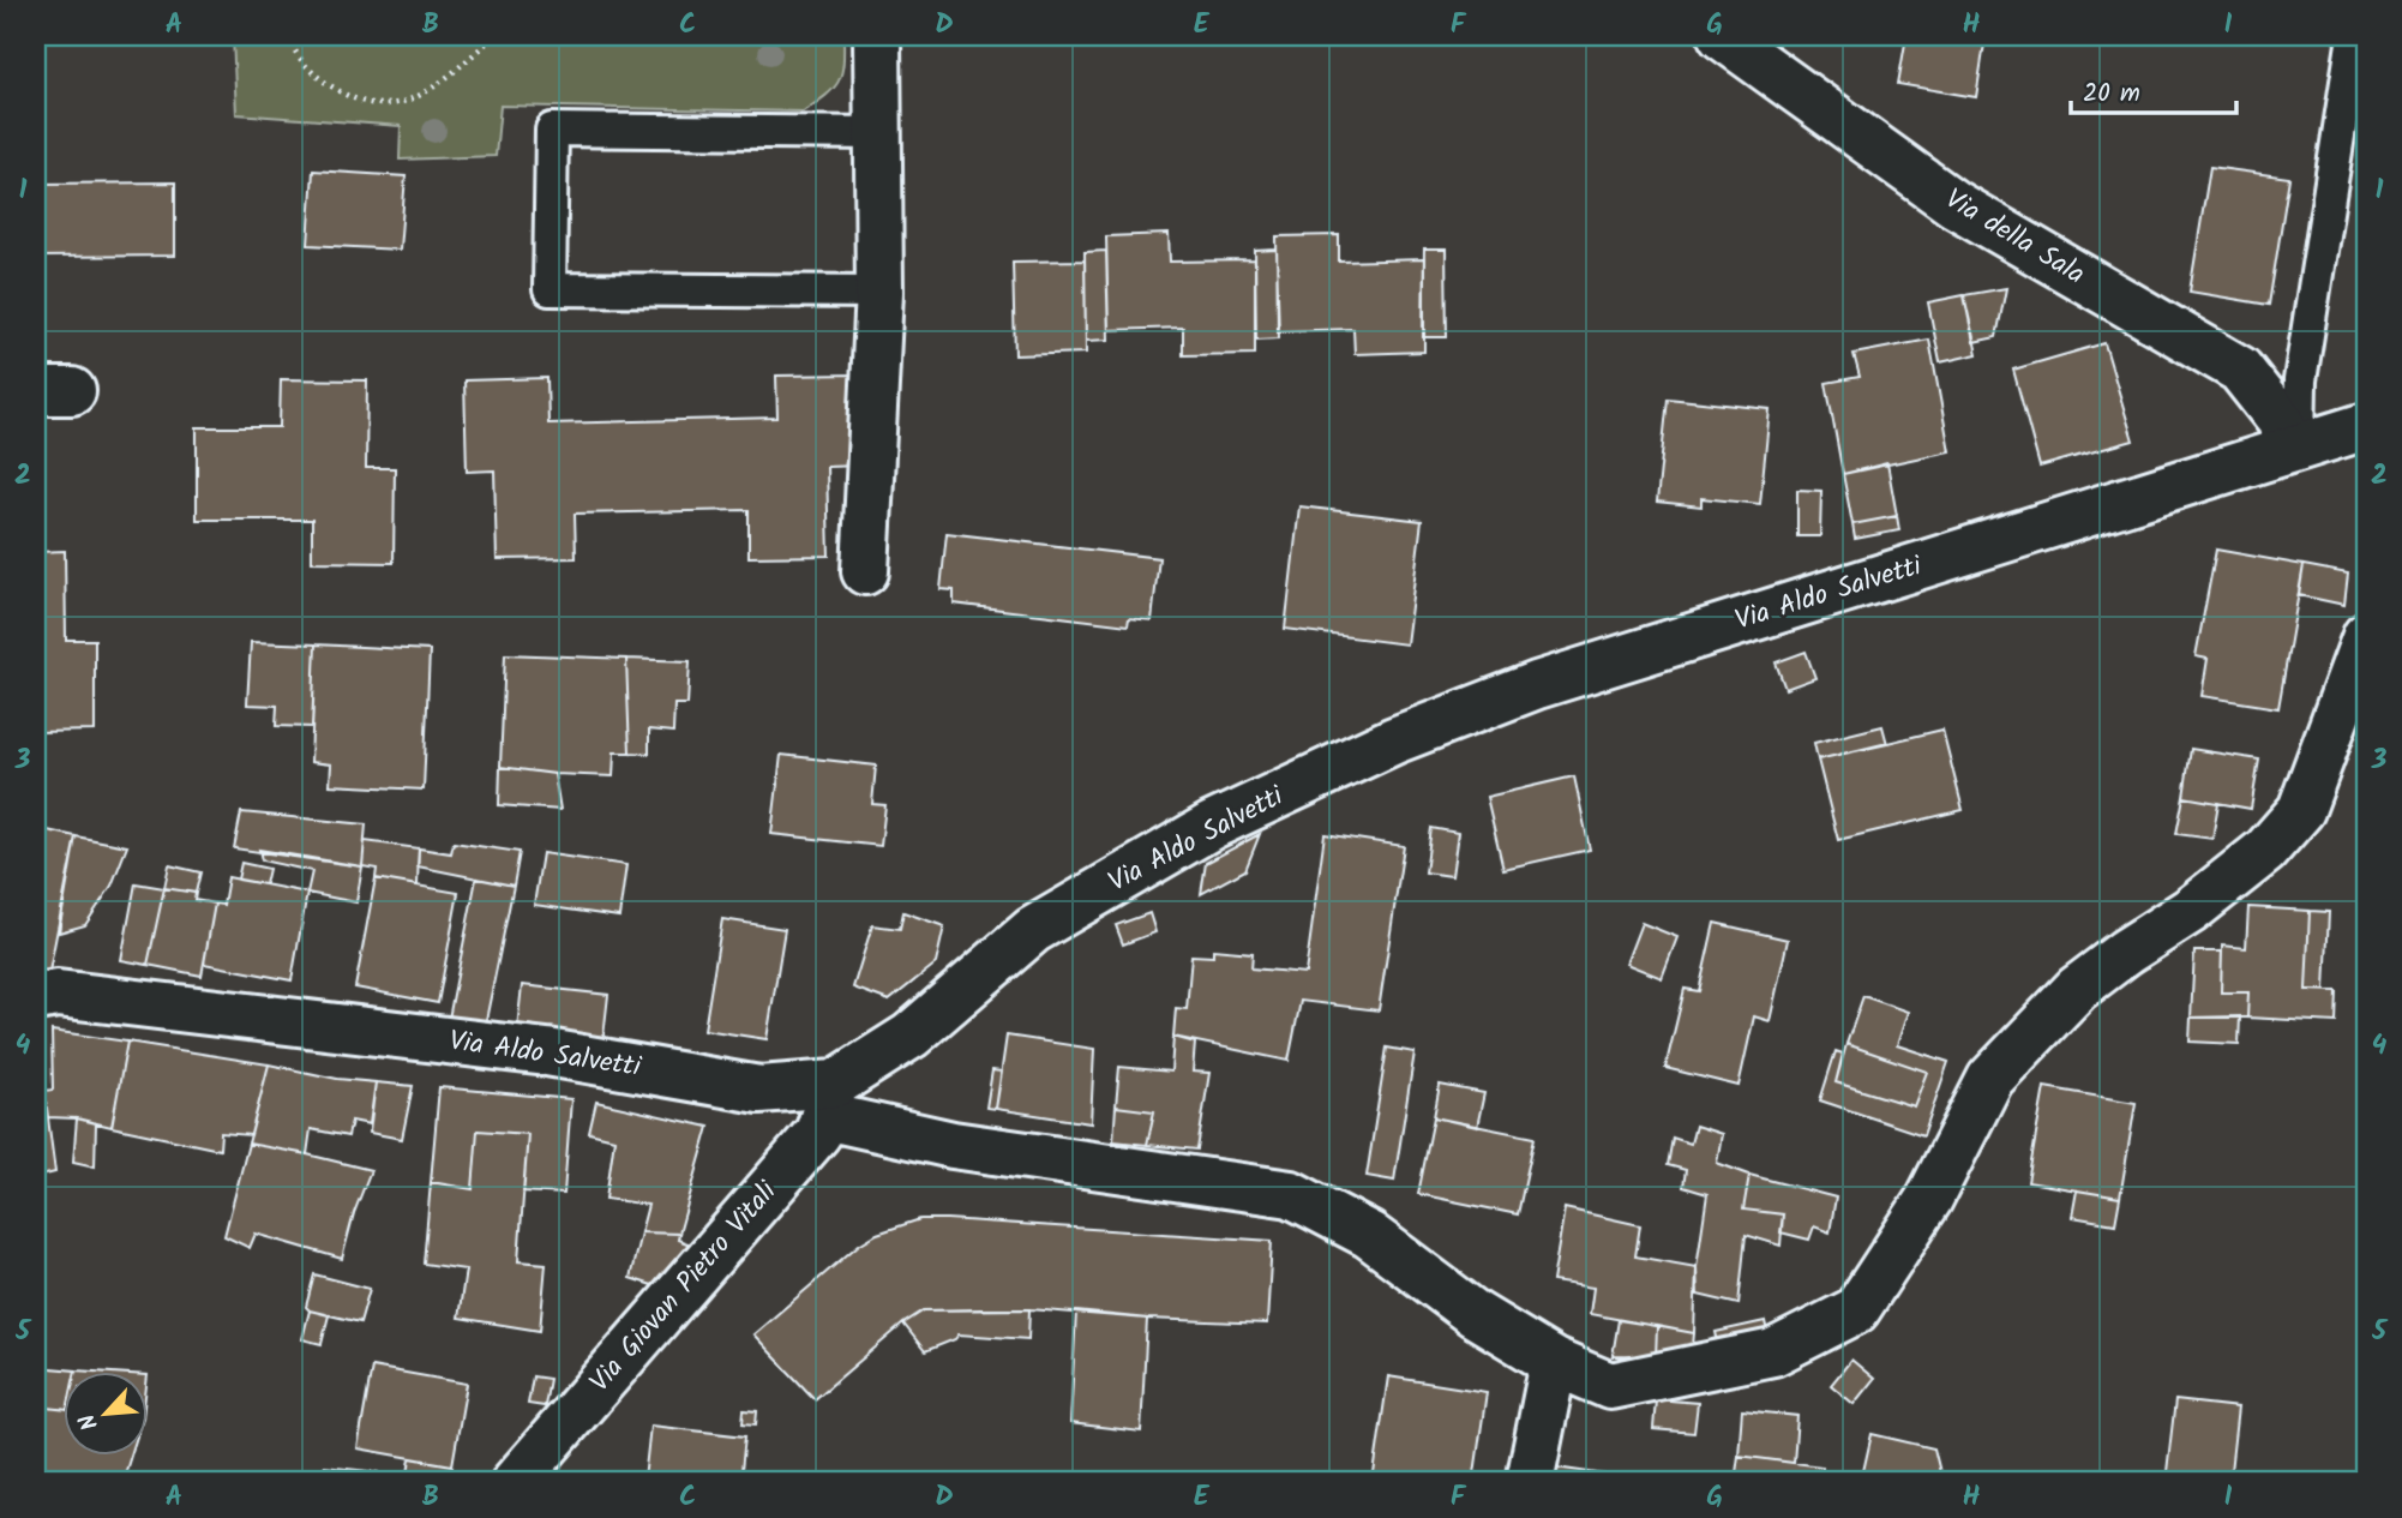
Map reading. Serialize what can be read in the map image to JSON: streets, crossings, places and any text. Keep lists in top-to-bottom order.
{
  "streets": {
    "street": ["Via della Sala", "Via Aldo Salvetti", "Via Giovan Pietro Vitali"]
  },
  "crossings": [
    ["Via della Sala", "Via Aldo Salvetti"],
    ["Via Aldo Salvetti", "Via Giovan Pietro Vitali"]
  ],
  "scale_bar": "20 m",
  "north": "bottom left",
  "grid": {
    "columns": [
      "A",
      "B",
      "C",
      "D",
      "E",
      "F",
      "G",
      "H",
      "I"
    ],
    "rows": [
      "1",
      "2",
      "3",
      "4",
      "5"
    ]
  }
}
